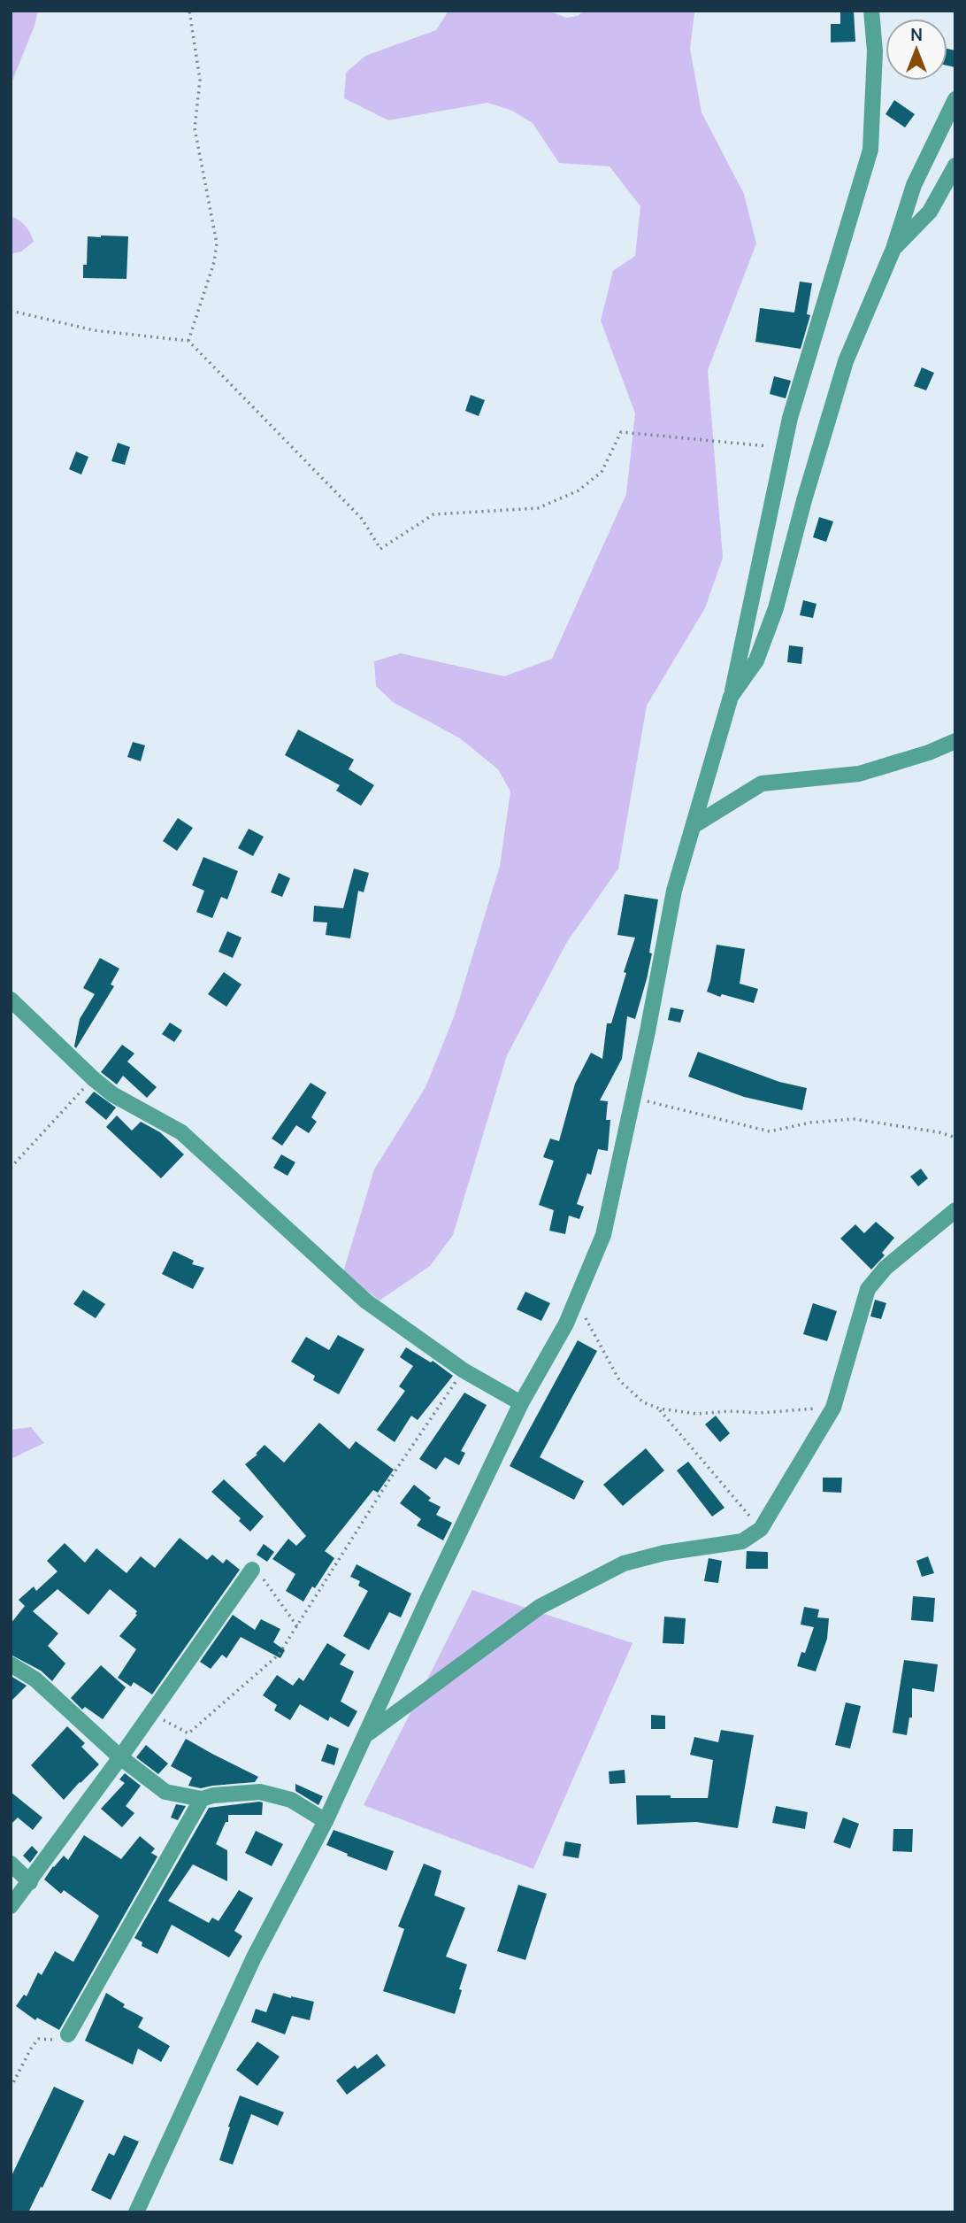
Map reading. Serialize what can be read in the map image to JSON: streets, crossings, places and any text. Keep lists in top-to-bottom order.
{
  "north": "top"
}
